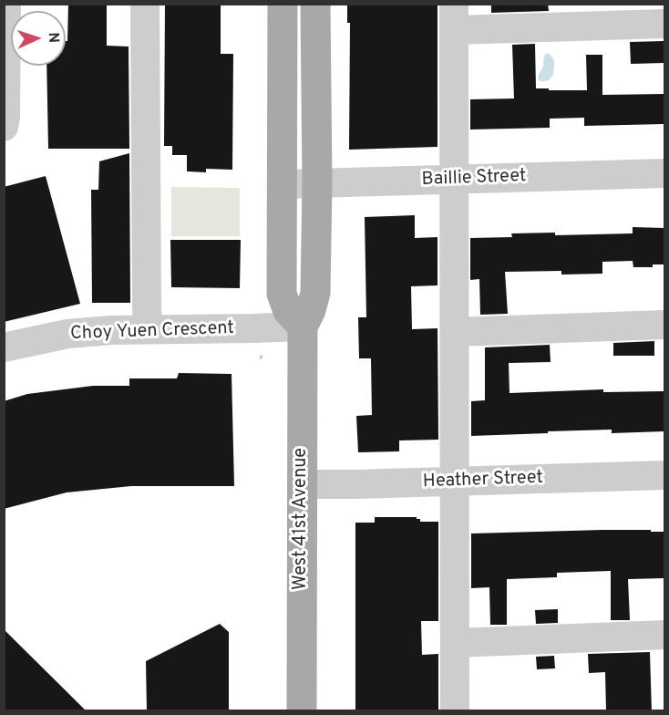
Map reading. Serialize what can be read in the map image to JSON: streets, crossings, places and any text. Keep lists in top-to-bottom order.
{
  "streets": {
    "main road": ["West 41st Avenue"],
    "street": ["Baillie Street", "Choy Yuen Crescent", "Heather Street"]
  },
  "crossings": [
    ["Baillie Street", "West 41st Avenue"],
    ["Choy Yuen Crescent", "West 41st Avenue"],
    ["Heather Street", "West 41st Avenue"]
  ],
  "north": "right"
}
